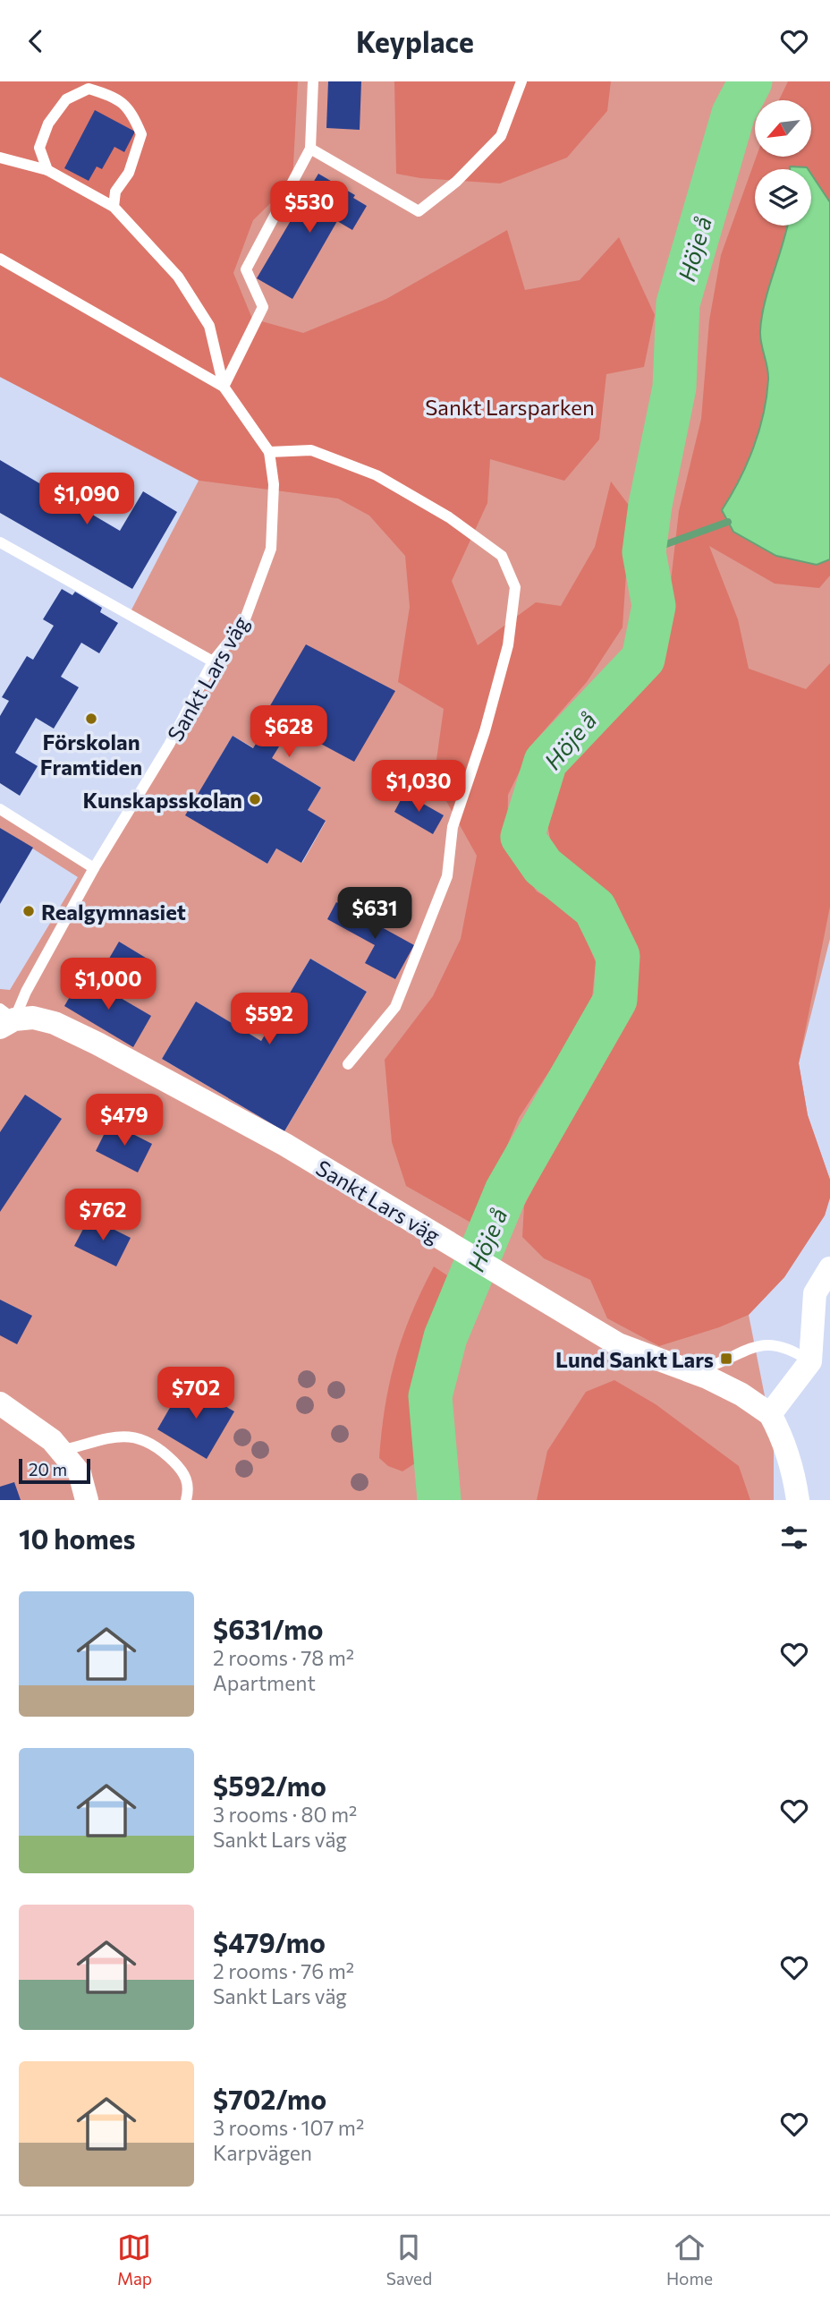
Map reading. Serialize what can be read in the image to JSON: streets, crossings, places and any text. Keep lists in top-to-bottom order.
{
  "streets": {
    "street": ["Sankt Lars väg"]
  },
  "water": ["Höje å"],
  "parks": ["Sankt Larsparken"],
  "places": {
    "other": ["Förskolan Framtiden", "Kunskapsskolan", "Realgymnasiet"],
    "transit": ["Lund Sankt Lars"]
  },
  "scale_bar": "20 m",
  "north": "bottom left",
  "page": {
    "header": "Keyplace",
    "price": [
      "$530",
      "$1,090",
      "$628",
      "$1,030",
      "$631",
      "$1,000",
      "$592",
      "$479",
      "$762",
      "$702"
    ],
    "scale": "20 m",
    "heading": "10 homes",
    "list": [
      {
        "name": "$631/mo",
        "note": "2 rooms · 78 m² · Apartment"
      },
      {
        "name": "$592/mo",
        "note": "3 rooms · 80 m² · Sankt Lars väg"
      },
      {
        "name": "$479/mo",
        "note": "2 rooms · 76 m² · Sankt Lars väg"
      },
      {
        "name": "$702/mo",
        "note": "3 rooms · 107 m² · Karpvägen"
      }
    ],
    "tabs": ["Map", "Saved", "Home"]
  }
}
